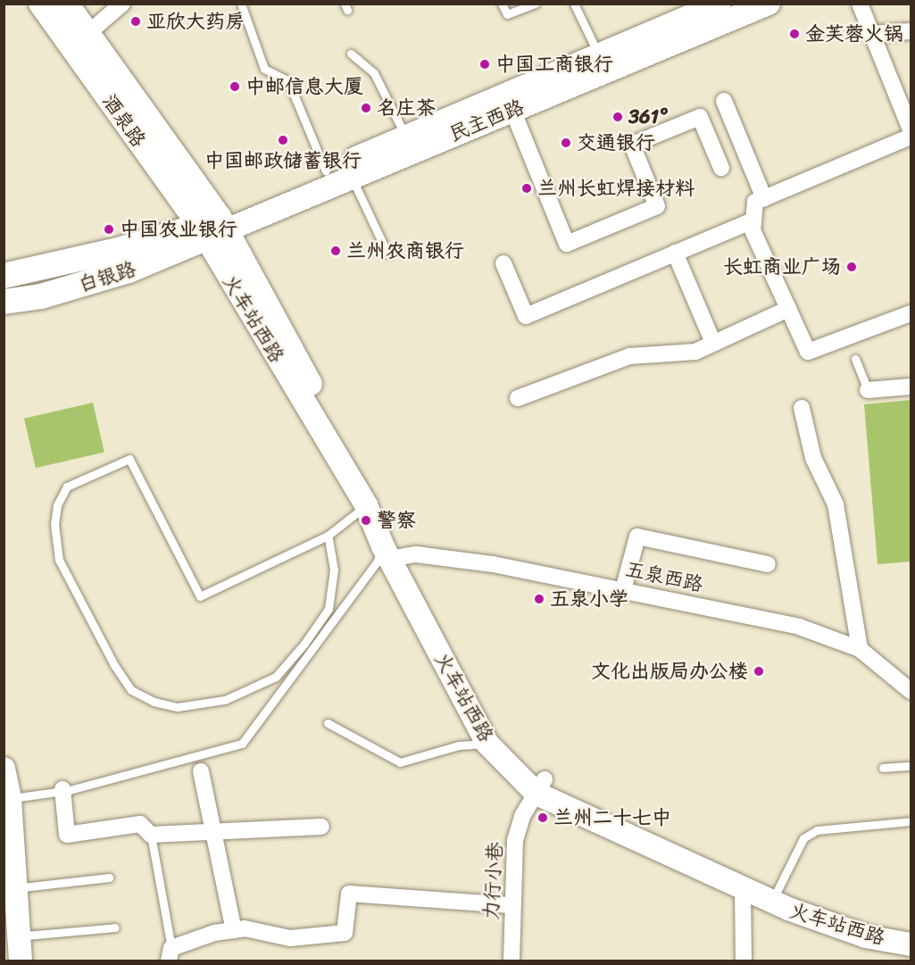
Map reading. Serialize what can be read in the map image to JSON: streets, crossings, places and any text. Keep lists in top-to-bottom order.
{
  "streets": {
    "main road": [
      "酒泉路",
      "民主西路",
      "白银路",
      "火车站西路"
    ],
    "street": ["五泉西路", "力行小巷"]
  },
  "crossings": [
    ["酒泉路", "民主西路"],
    ["酒泉路", "白银路"],
    ["酒泉路", "火车站西路"],
    ["民主西路", "白银路"],
    ["民主西路", "火车站西路"],
    ["白银路", "火车站西路"],
    ["火车站西路", "五泉西路"],
    ["火车站西路", "力行小巷"]
  ],
  "places": [
    "亚欣大药房",
    "金芙蓉火锅",
    "中国工商银行",
    "中邮信息大厦",
    "名庄茶",
    "361°",
    "中国邮政储蓄银行",
    "交通银行",
    "兰州长虹焊接材料",
    "中国农业银行",
    "兰州农商银行",
    "长虹商业广场",
    "警察",
    "五泉小学",
    "文化出版局办公楼",
    "兰州二十七中"
  ]
}
